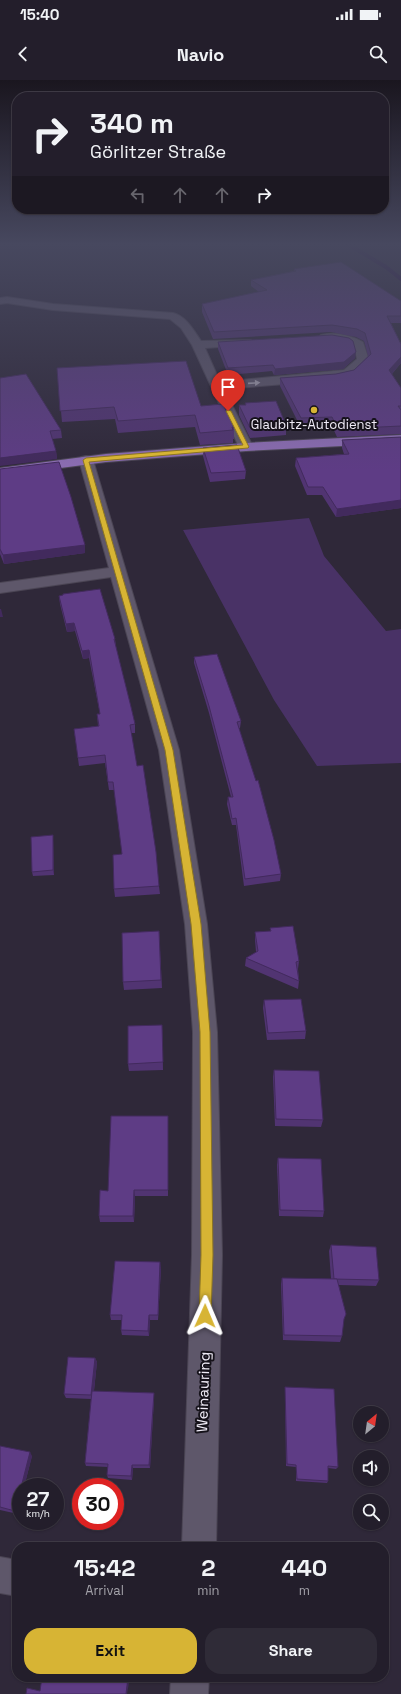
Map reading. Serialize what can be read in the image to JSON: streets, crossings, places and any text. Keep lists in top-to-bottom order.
{
  "streets": {
    "street": ["Weinauring"]
  },
  "places": ["Glaubitz-Autodienst"],
  "north": "top right",
  "page": {
    "status": "15:40",
    "header": "Navio",
    "turn": ["340 m", "Görlitzer Straße"],
    "speed": "27 km/h",
    "limit": "30",
    "eta": [
      "15:42",
      "Arrival",
      "2",
      "min",
      "440",
      "m"
    ],
    "buttons": ["Exit", "Share"]
  }
}
